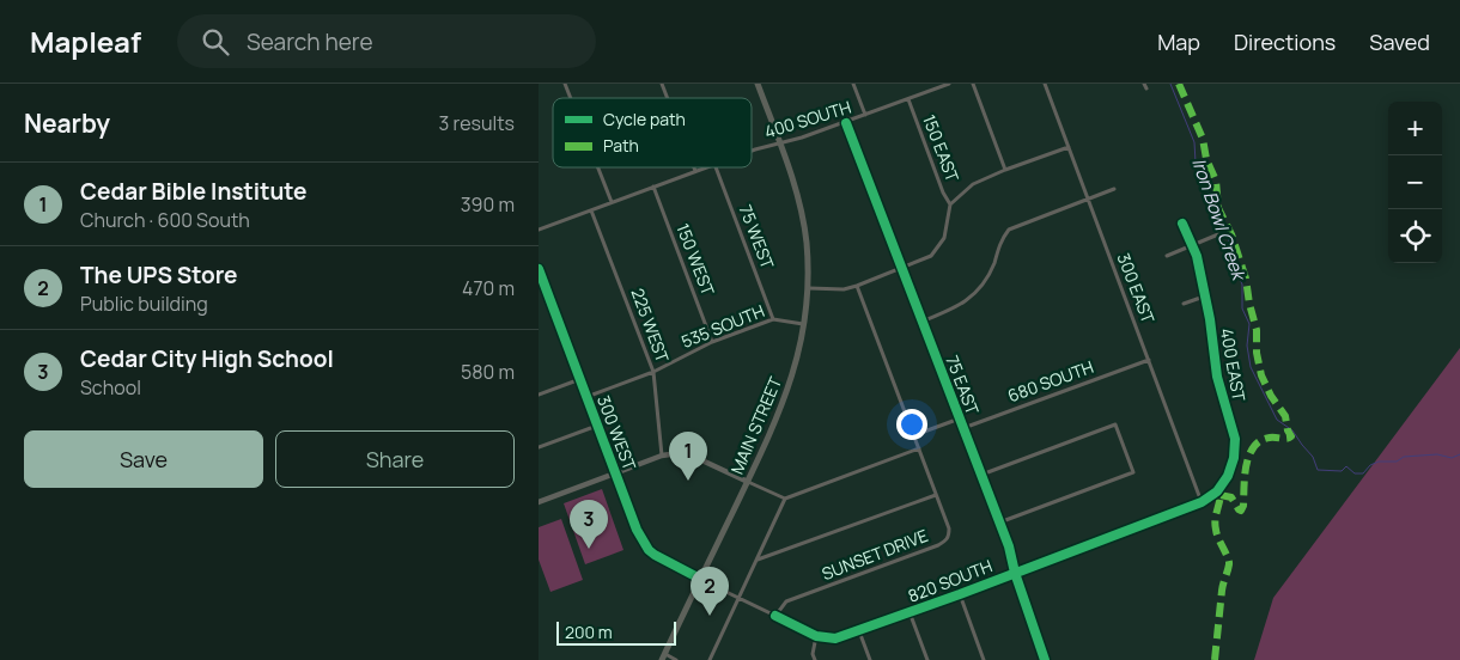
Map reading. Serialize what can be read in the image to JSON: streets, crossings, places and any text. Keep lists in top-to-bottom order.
{
  "streets": {
    "main road": ["MAIN STREET"],
    "street": [
      "400 SOUTH",
      "150 EAST",
      "75 WEST",
      "150 WEST",
      "300 EAST",
      "225 WEST",
      "535 SOUTH",
      "400 EAST",
      "680 SOUTH",
      "75 EAST",
      "300 WEST",
      "SUNSET DRIVE",
      "820 SOUTH"
    ]
  },
  "crossings": [
    ["400 SOUTH", "150 EAST"],
    ["400 SOUTH", "150 WEST"],
    ["400 SOUTH", "225 WEST"],
    ["400 SOUTH", "75 EAST"],
    ["400 SOUTH", "MAIN STREET"],
    ["75 WEST", "535 SOUTH"],
    ["150 WEST", "535 SOUTH"],
    ["300 EAST", "400 EAST"],
    ["300 EAST", "680 SOUTH"],
    ["300 EAST", "820 SOUTH"],
    ["225 WEST", "535 SOUTH"],
    ["535 SOUTH", "MAIN STREET"],
    ["535 SOUTH", "300 WEST"],
    ["400 EAST", "820 SOUTH"],
    ["680 SOUTH", "75 EAST"],
    ["75 EAST", "820 SOUTH"],
    ["MAIN STREET", "300 WEST"],
    ["SUNSET DRIVE", "820 SOUTH"]
  ],
  "water": ["Iron Bowl Creek"],
  "legend": ["Cycle path", "Path"],
  "scale_bar": "200 m",
  "page": {
    "header": "Mapleaf",
    "search": "Search here",
    "nav": ["Map", "Directions", "Saved"],
    "heading": ["Nearby", "3 results"],
    "map_buttons": ["+", "−"],
    "list": [
      {
        "mark": "1",
        "name": "Cedar Bible Institute",
        "note": "Church · 600 South",
        "value": "390 m"
      },
      {
        "mark": "2",
        "name": "The UPS Store",
        "note": "Public building",
        "value": "470 m"
      },
      {
        "mark": "3",
        "name": "Cedar City High School",
        "note": "School",
        "value": "580 m"
      }
    ],
    "buttons": ["Save", "Share"],
    "pins": ["1", "3", "2"],
    "scale": "200 m"
  }
}
